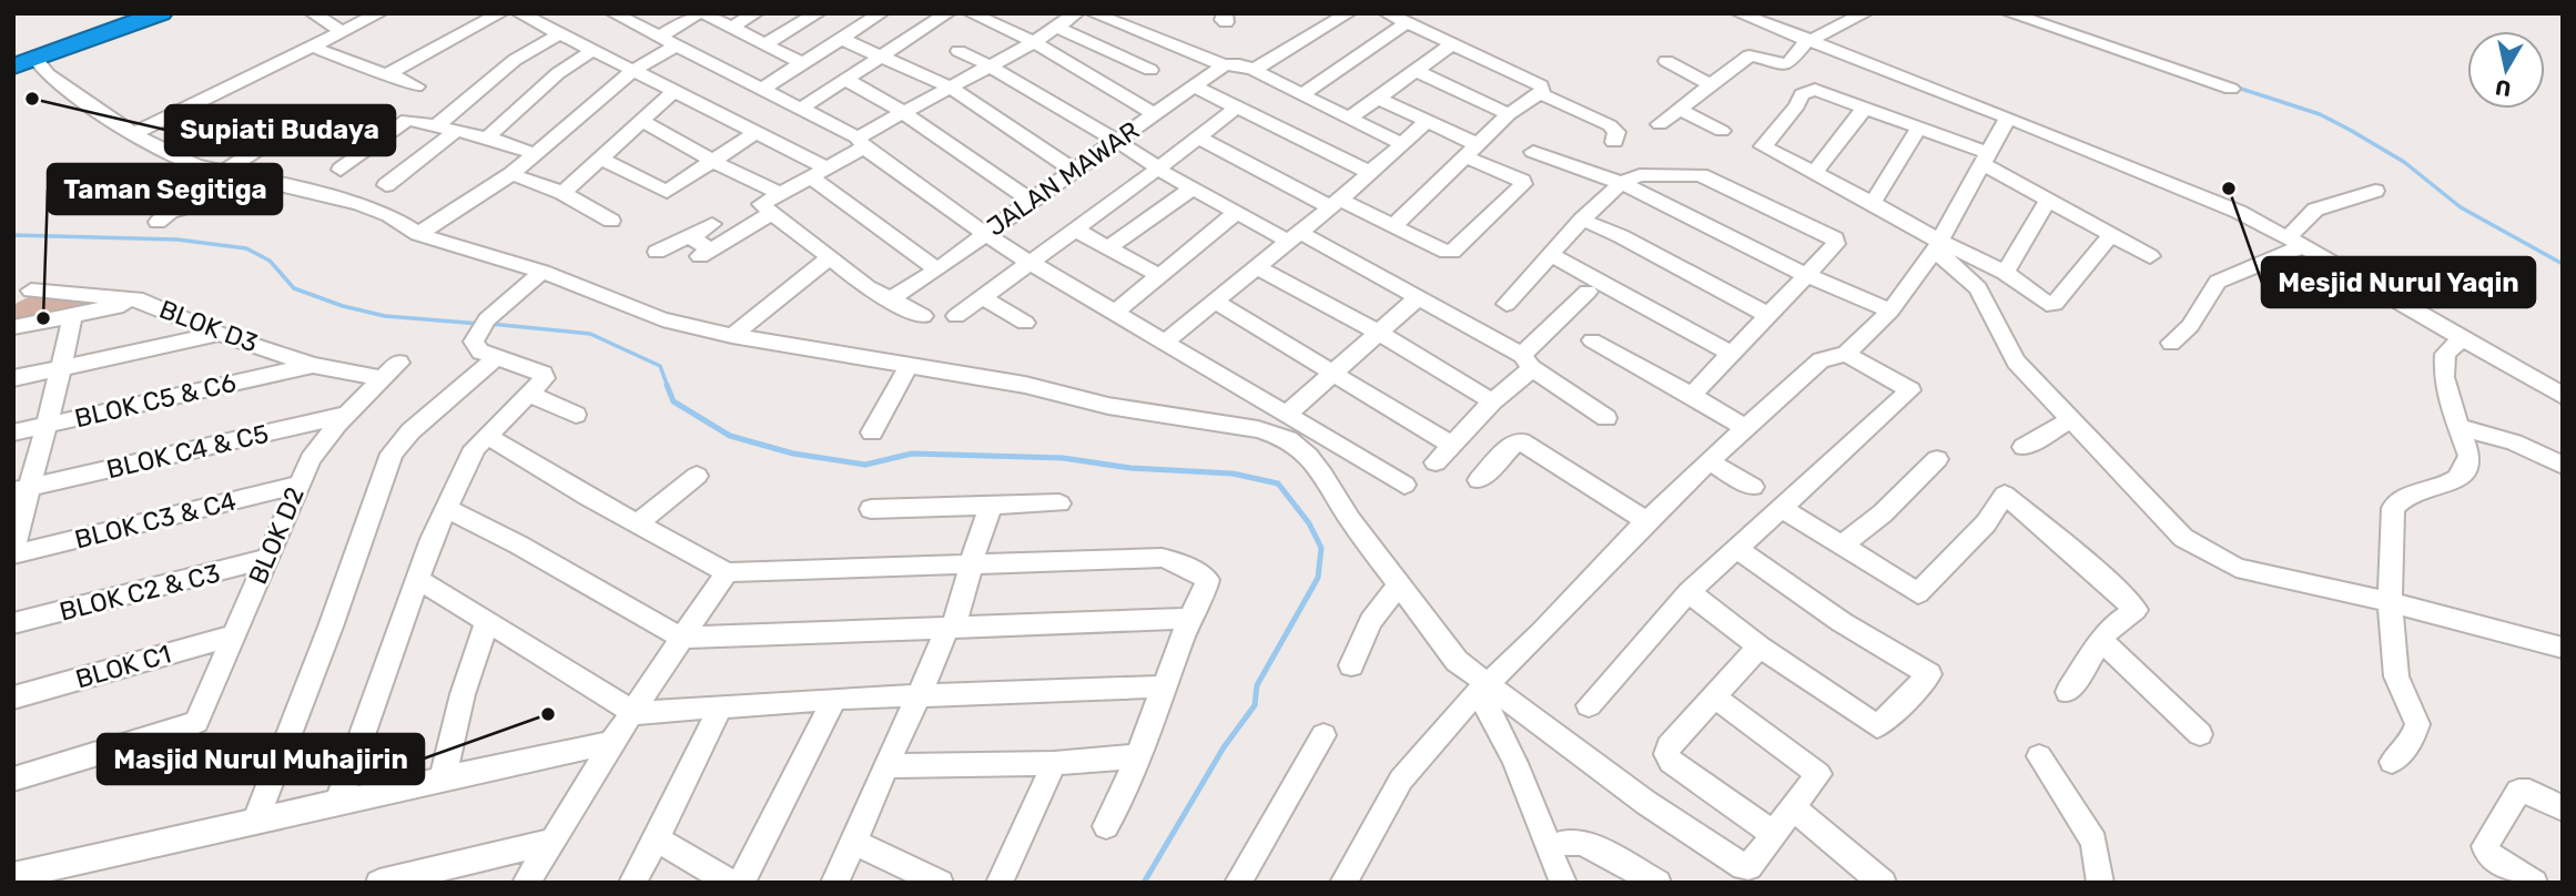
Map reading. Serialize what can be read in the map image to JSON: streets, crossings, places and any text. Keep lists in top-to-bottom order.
{
  "streets": {
    "street": [
      "JALAN MAWAR",
      "BLOK D3",
      "BLOK C5 & C6",
      "BLOK C4 & C5",
      "BLOK C3 & C4",
      "BLOK D2",
      "BLOK C2 & C3",
      "BLOK C1"
    ]
  },
  "crossings": [
    ["BLOK D3", "BLOK C5 & C6"],
    ["BLOK D3", "BLOK D2"],
    ["BLOK C4 & C5", "BLOK D2"],
    ["BLOK C3 & C4", "BLOK D2"],
    ["BLOK D2", "BLOK C2 & C3"],
    ["BLOK D2", "BLOK C1"]
  ],
  "places": [
    "Supiati Budaya",
    "Mesjid Nurul Yaqin",
    "Taman Segitiga",
    "Masjid Nurul Muhajirin"
  ],
  "north": "bottom"
}
